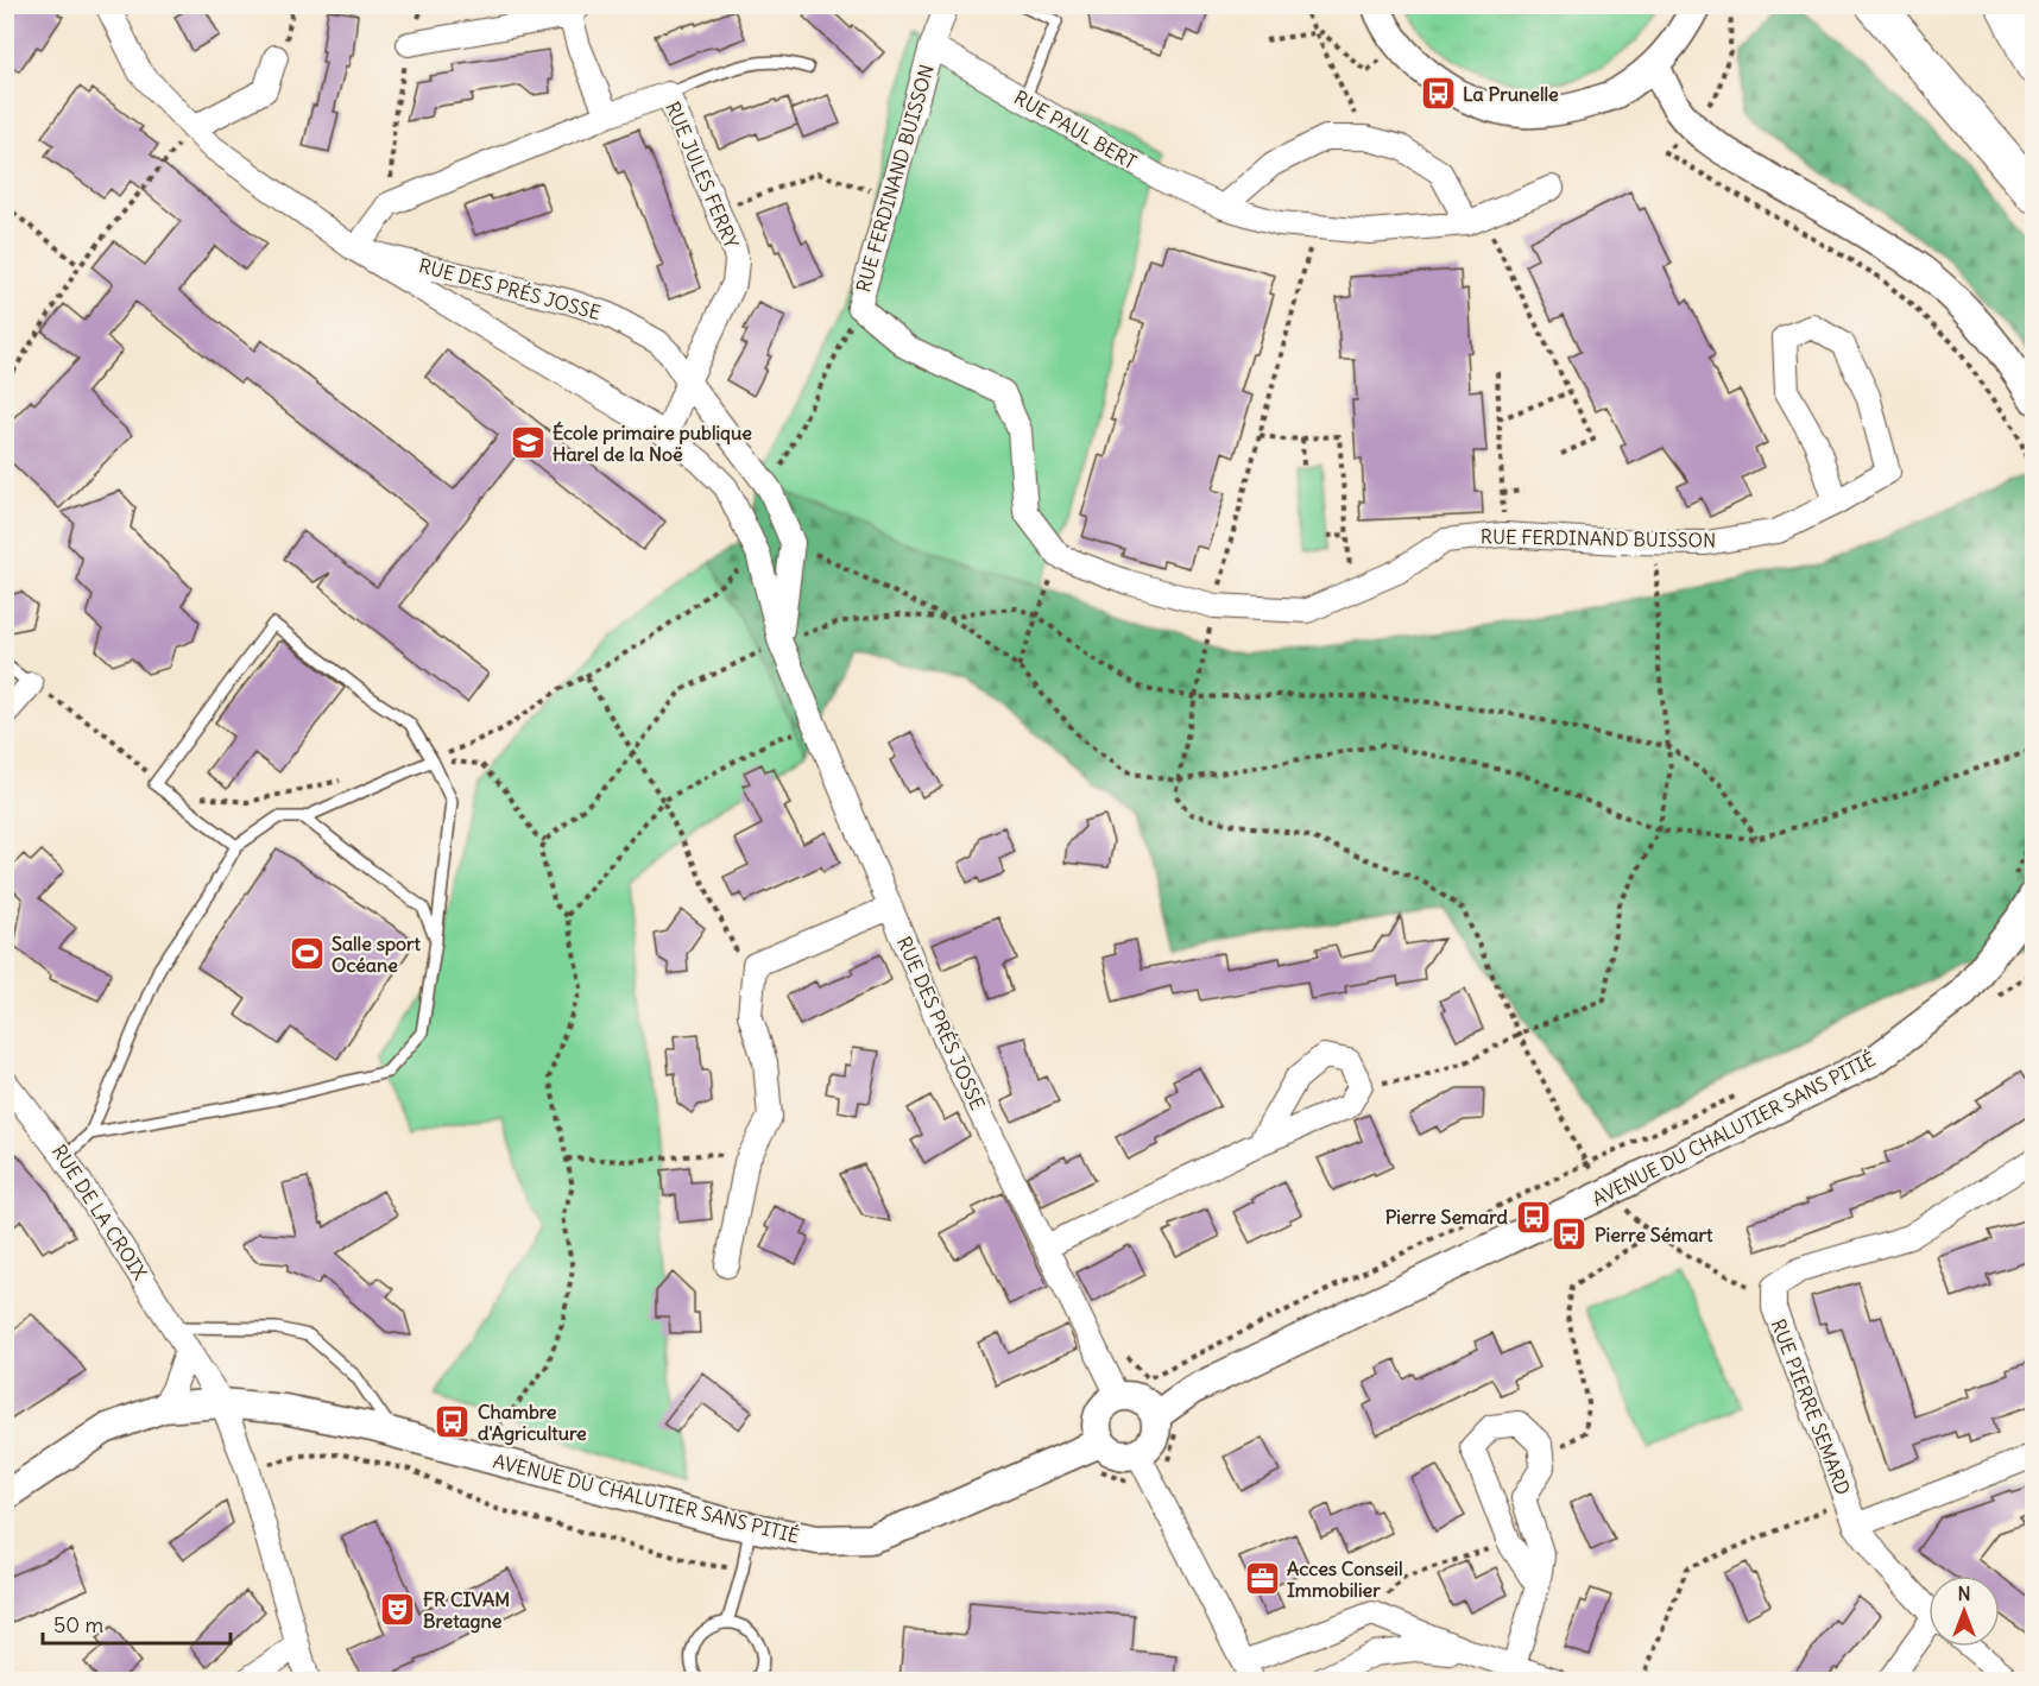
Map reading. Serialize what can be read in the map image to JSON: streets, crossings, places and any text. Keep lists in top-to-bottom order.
{
  "streets": {
    "street": [
      "RUE PAUL BERT",
      "RUE JULES FERRY",
      "RUE FERDINAND BUISSON",
      "RUE DES PRÉS JOSSE",
      "AVENUE DU CHALUTIER SANS PITIÉ",
      "RUE DE LA CROIX",
      "RUE PIERRE SEMARD"
    ]
  },
  "crossings": [
    ["RUE PAUL BERT", "RUE FERDINAND BUISSON"],
    ["RUE JULES FERRY", "RUE DES PRÉS JOSSE"],
    ["RUE DES PRÉS JOSSE", "AVENUE DU CHALUTIER SANS PITIÉ"],
    ["AVENUE DU CHALUTIER SANS PITIÉ", "RUE DE LA CROIX"]
  ],
  "places": {
    "bus stop": [
      "La Prunelle",
      "Pierre Semard",
      "Pierre Sémart",
      "Chambre d'Agriculture"
    ],
    "school or university": ["École primaire publique Harel de la Noë"],
    "sports": ["Salle sport Océane"],
    "office": ["Acces Conseil Immobilier"],
    "theatre": ["FR CIVAM Bretagne"]
  },
  "scale_bar": "50 m",
  "north": "top"
}
